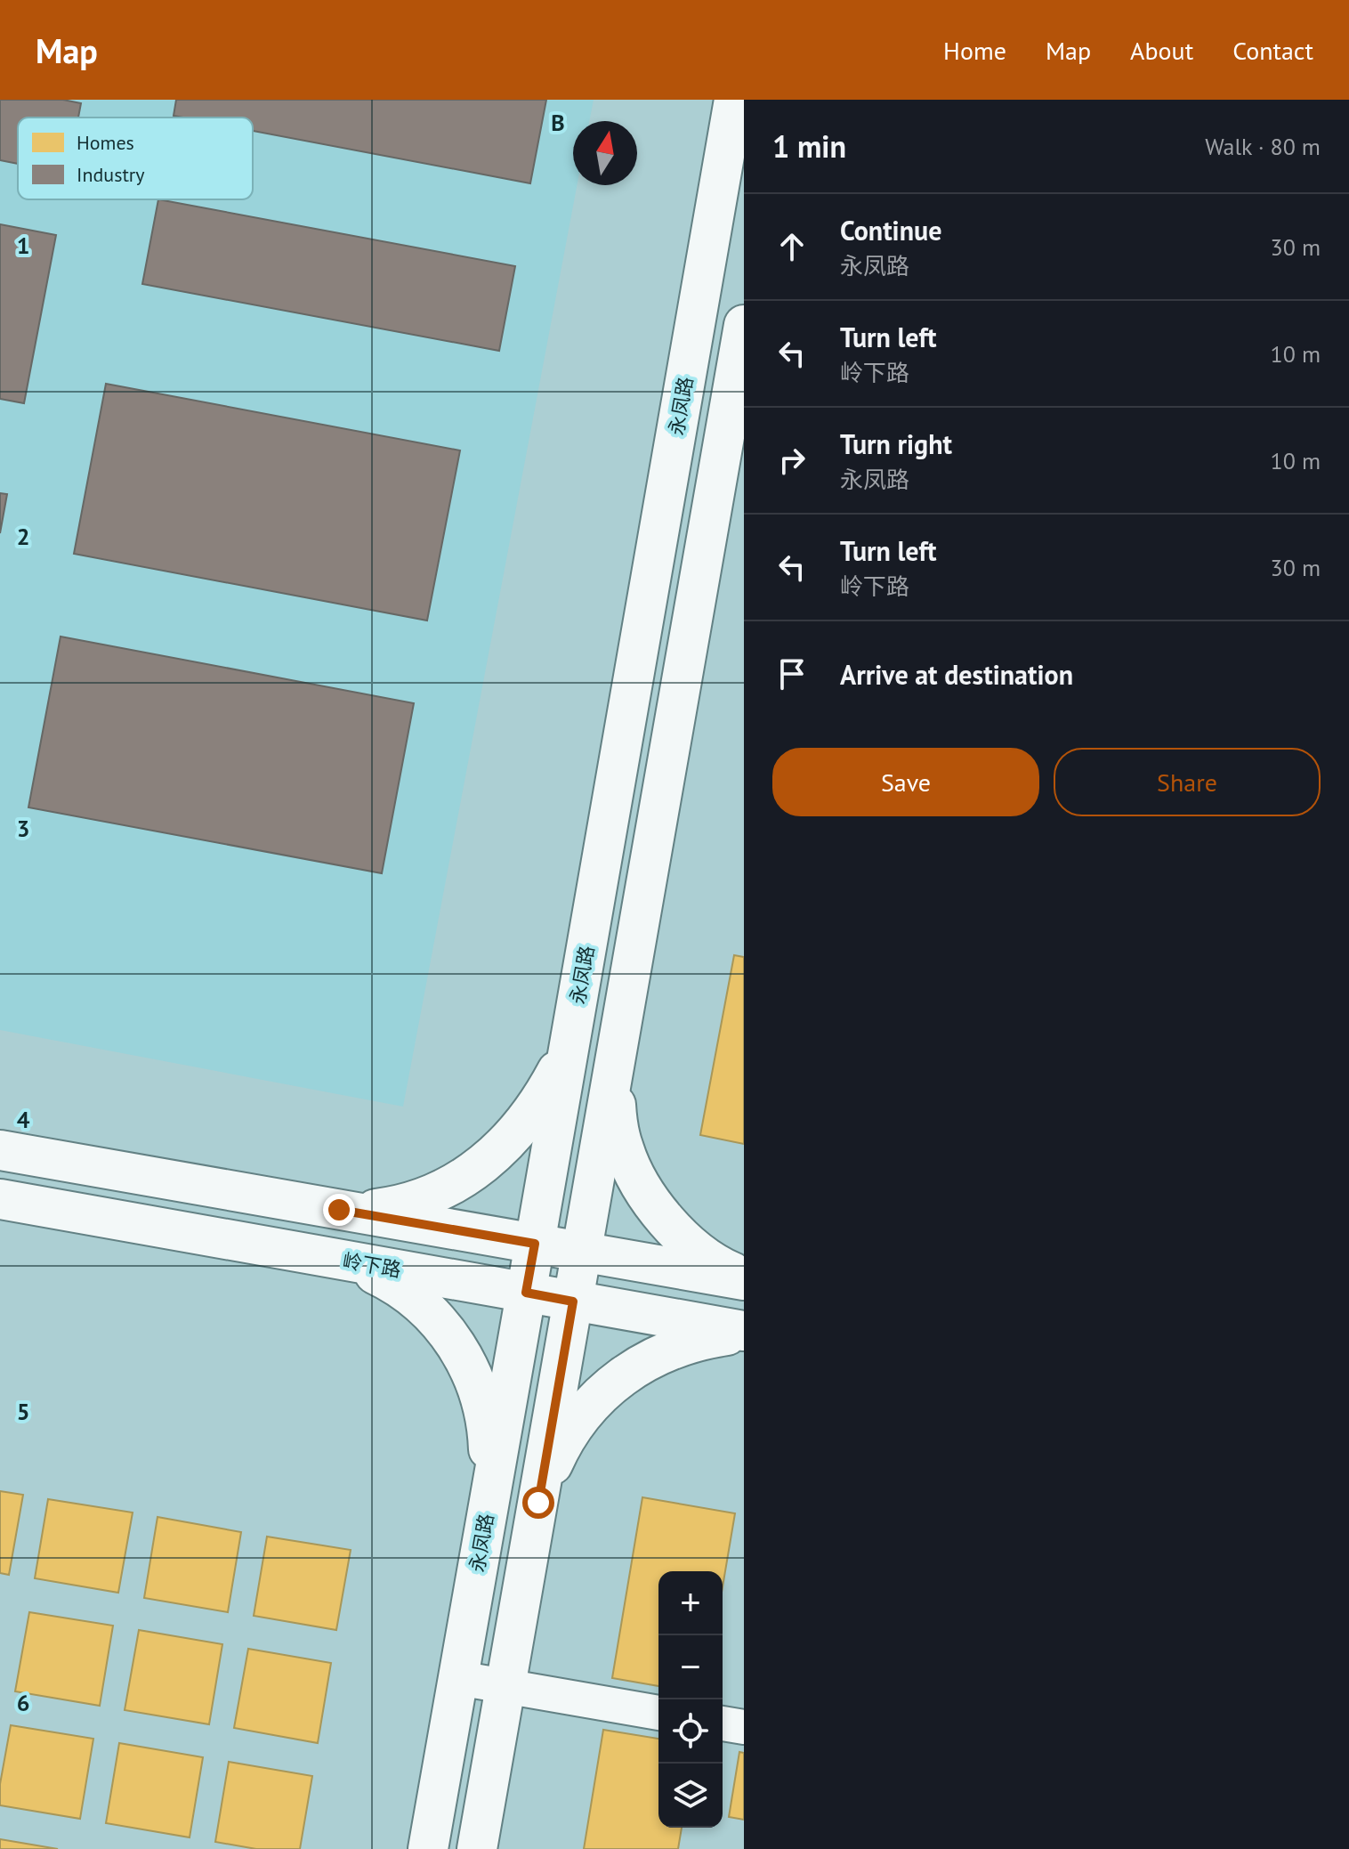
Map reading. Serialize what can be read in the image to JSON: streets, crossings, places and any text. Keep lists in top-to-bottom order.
{
  "streets": {
    "street": ["永凤路", "岭下路"]
  },
  "crossings": [
    ["永凤路", "岭下路"]
  ],
  "legend": ["Homes", "Industry"],
  "north": "top",
  "page": {
    "header": "Map",
    "nav": [
      "Home",
      "Map",
      "About",
      "Contact"
    ],
    "heading": ["1 min", "Walk · 80 m"],
    "list": [
      ["Continue", "永凤路", "30 m"],
      ["Turn left", "岭下路", "10 m"],
      ["Turn right", "永凤路", "10 m"],
      ["Turn left", "岭下路", "30 m"],
      "Arrive at destination"
    ],
    "buttons": ["Save", "Share"],
    "map_buttons": ["+", "−"]
  },
  "grid": {
    "columns": ["B"],
    "rows": [
      "1",
      "2",
      "3",
      "4",
      "5",
      "6"
    ]
  }
}
